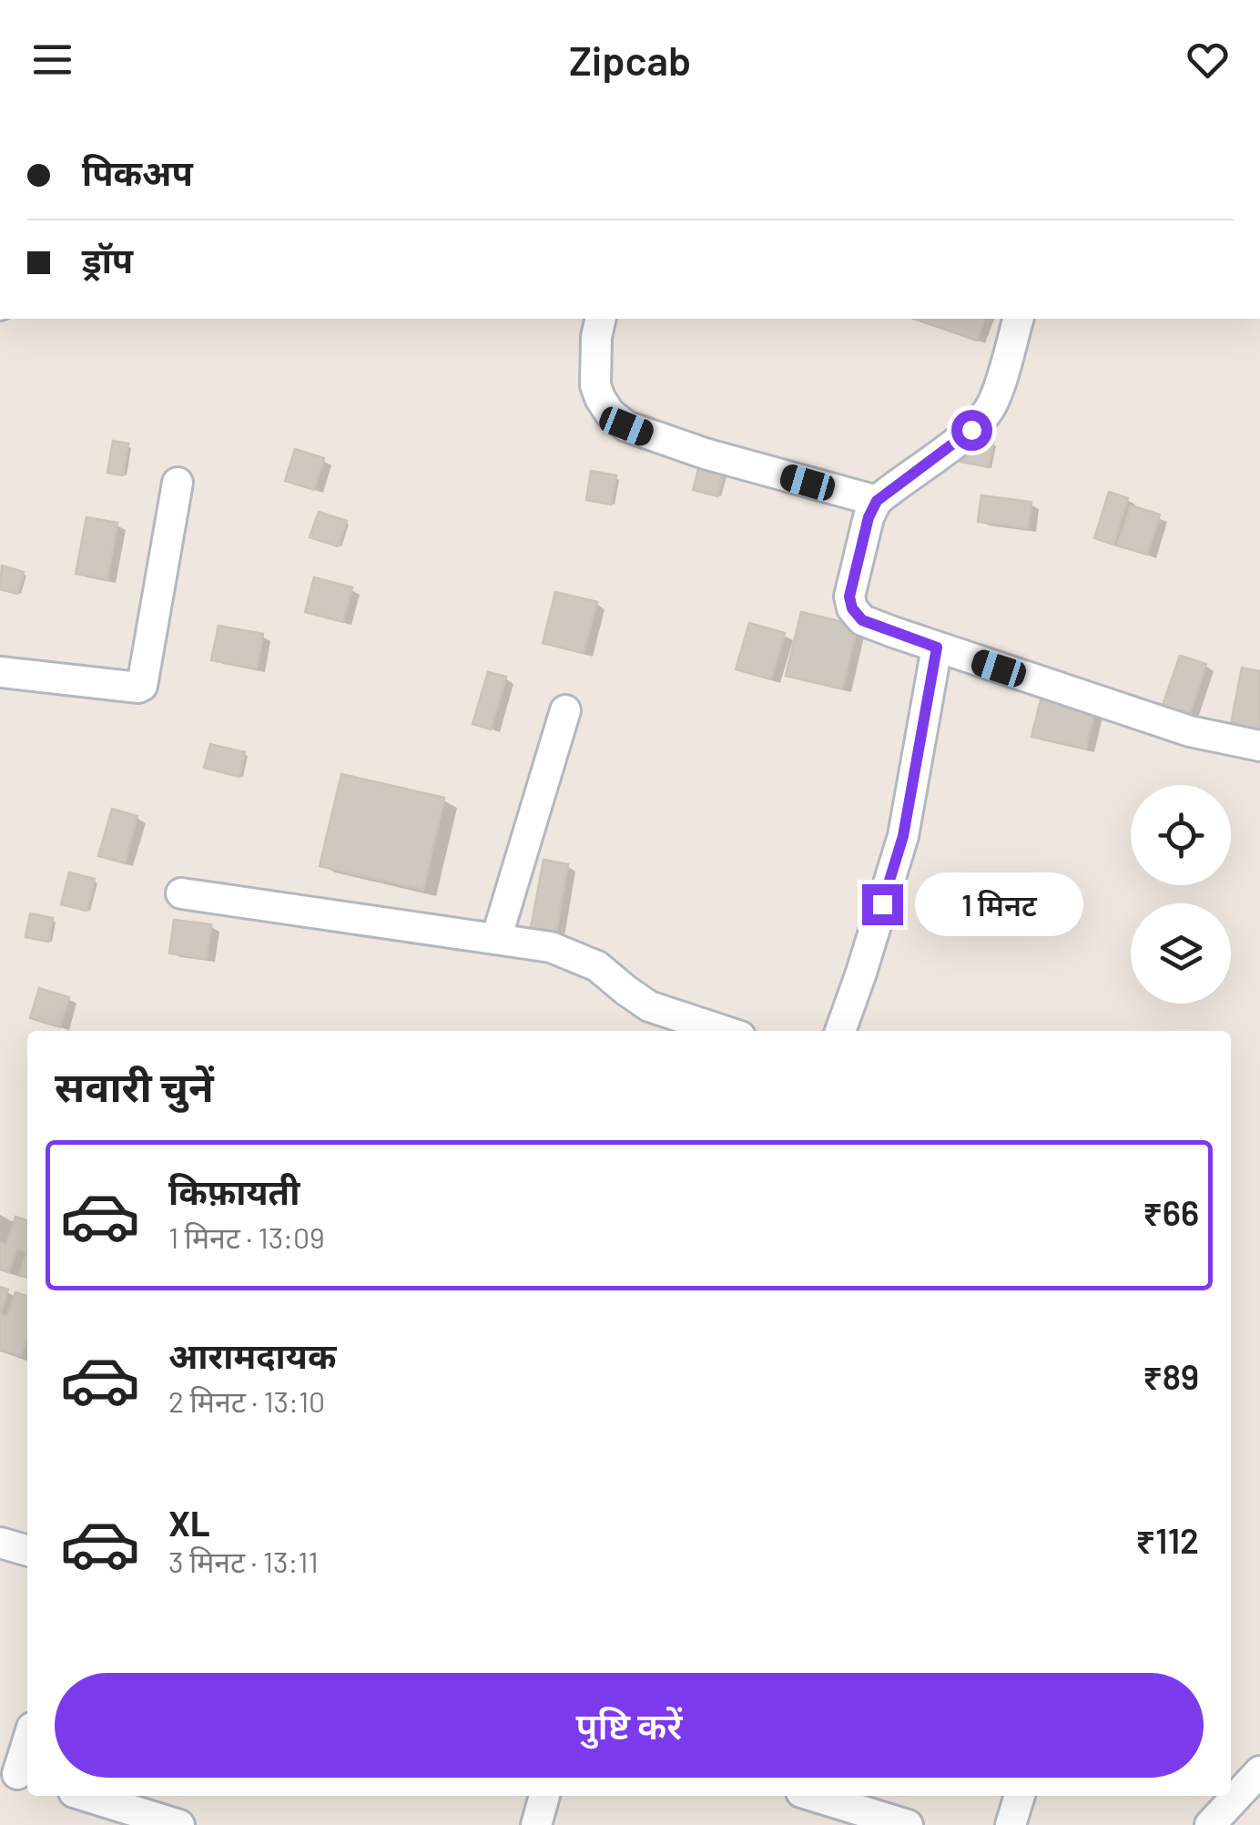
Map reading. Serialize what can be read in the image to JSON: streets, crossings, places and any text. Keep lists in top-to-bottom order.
{
  "page": {
    "header": "Zipcab",
    "banner": ["पिकअप", "ड्रॉप"],
    "bubble": "1 मिनट",
    "heading": "सवारी चुनें",
    "list": [
      {
        "name": "किफ़ायती",
        "note": "1 मिनट · 13:09",
        "value": "₹66"
      },
      {
        "name": "आरामदायक",
        "note": "2 मिनट · 13:10",
        "value": "₹89"
      },
      {
        "name": "XL",
        "note": "3 मिनट · 13:11",
        "value": "₹112"
      }
    ],
    "buttons": "पुष्टि करें"
  }
}
